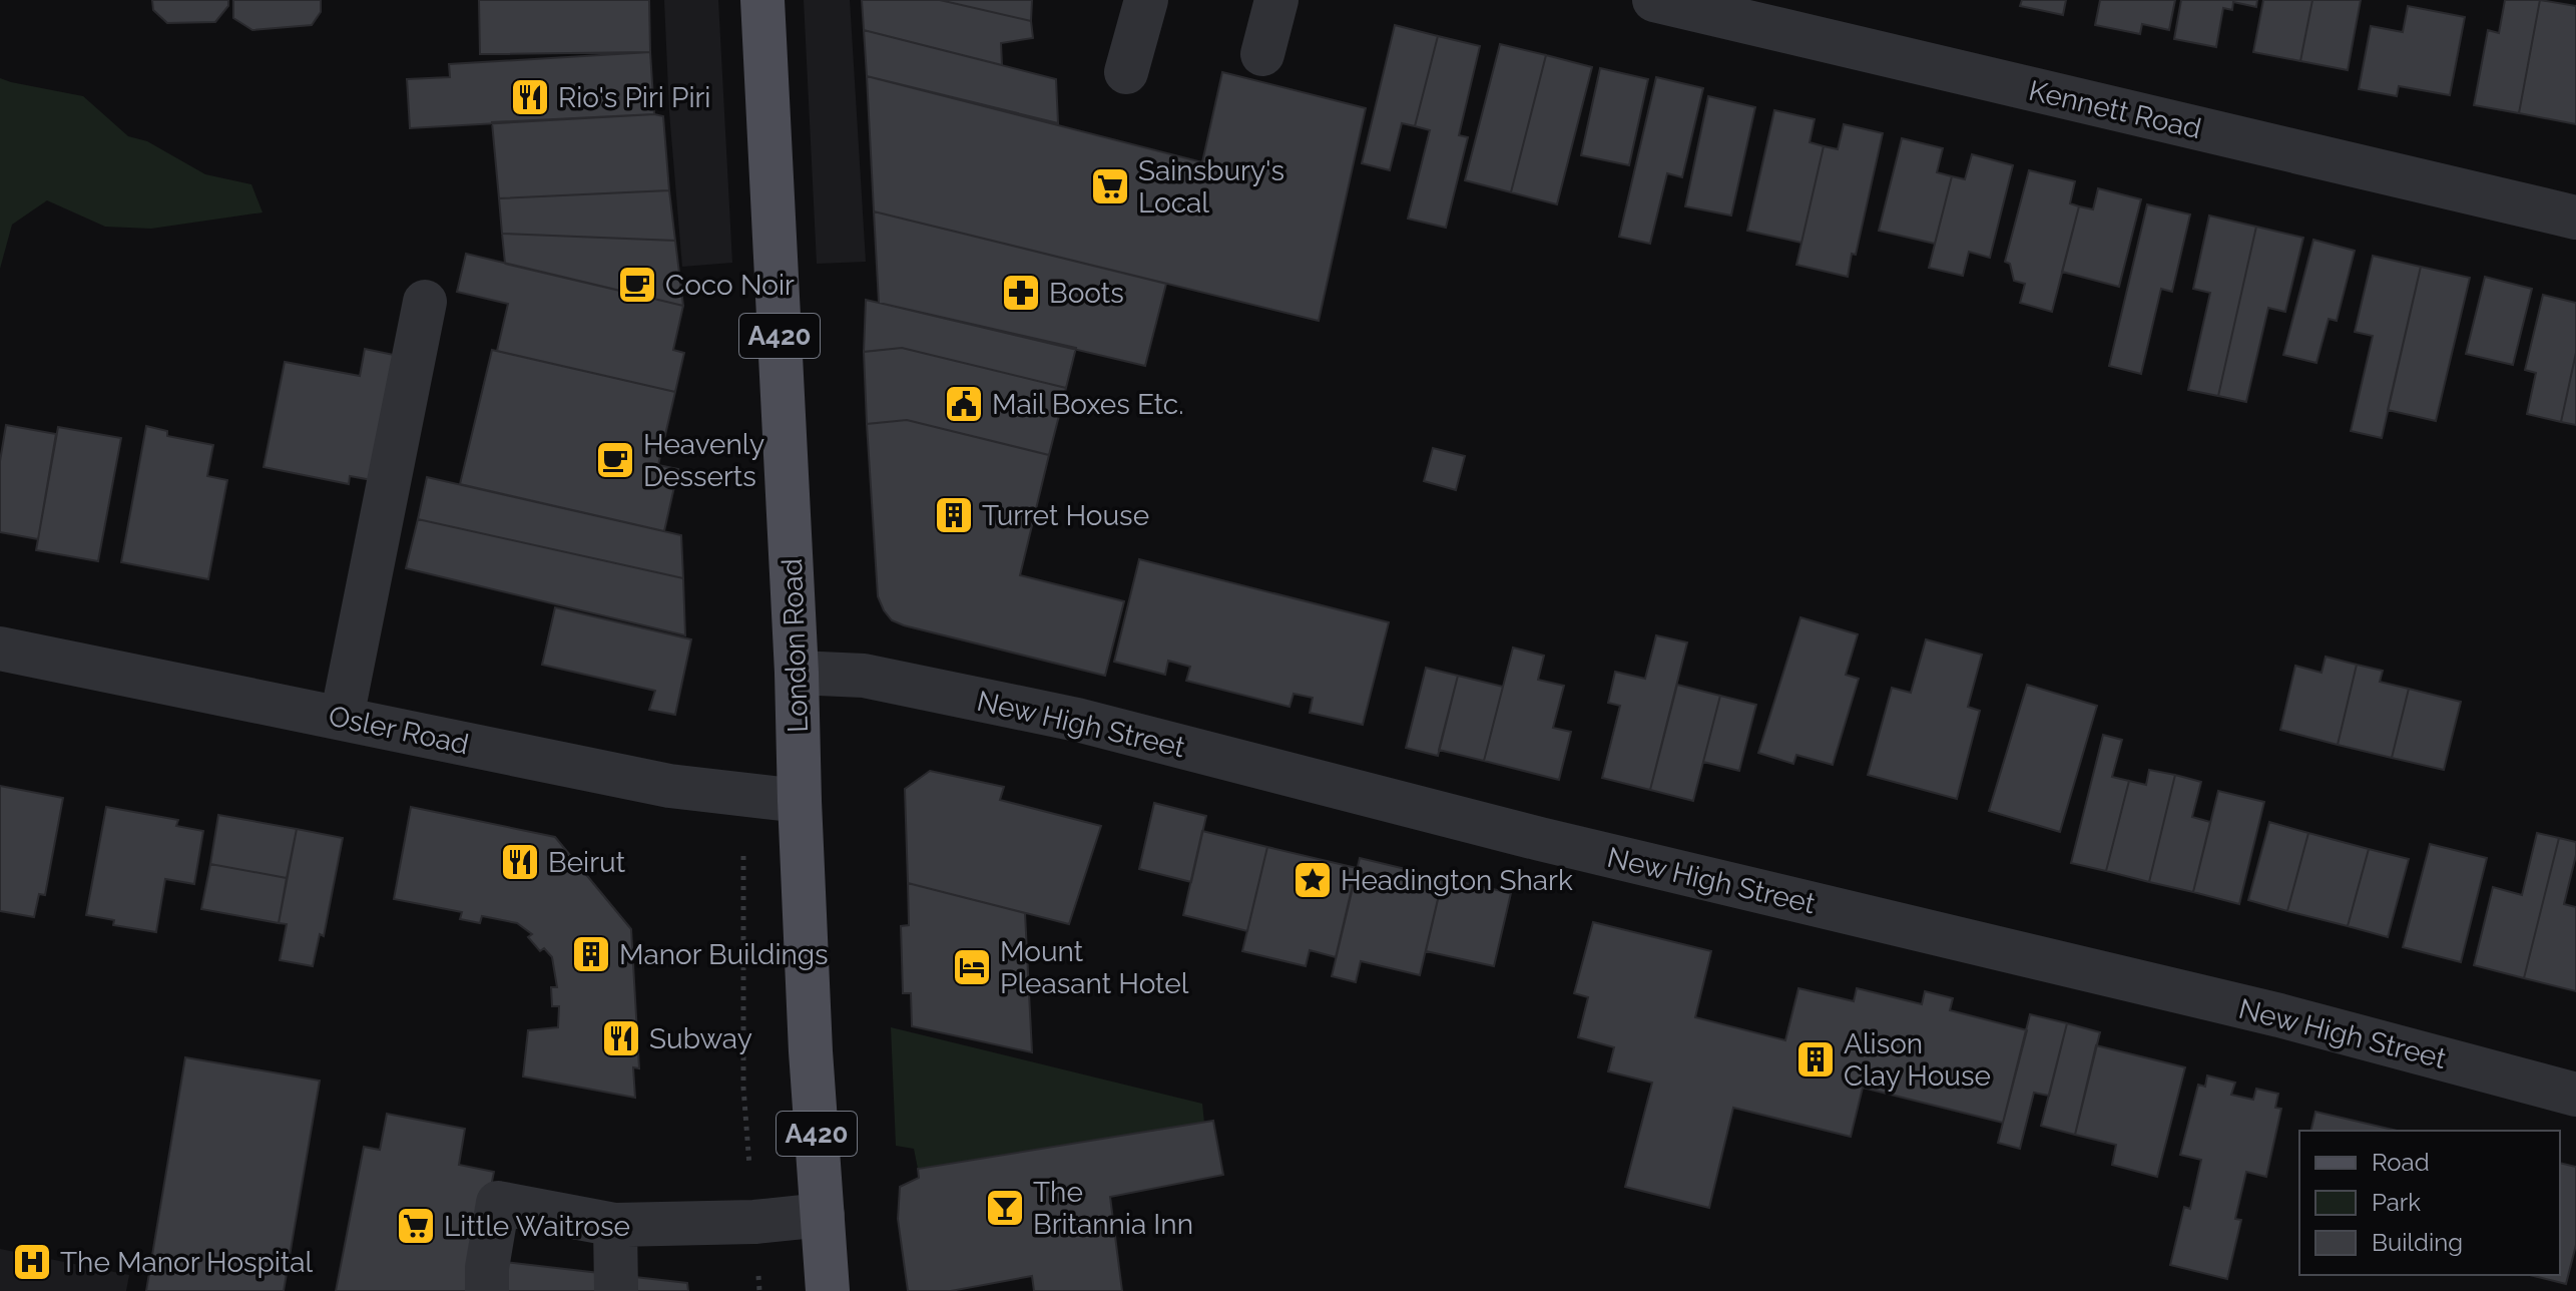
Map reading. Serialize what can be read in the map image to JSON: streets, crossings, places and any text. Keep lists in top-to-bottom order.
{
  "streets": {
    "main road": ["A420", "London Road"],
    "street": ["Kennett Road", "New High Street", "Osler Road"]
  },
  "crossings": [
    ["London Road", "New High Street"],
    ["London Road", "Osler Road"]
  ],
  "places": {
    "restaurant": ["Rio's Piri Piri", "Beirut", "Subway"],
    "supermarket": ["Sainsbury's Local", "Little Waitrose"],
    "cafe": ["Coco Noir", "Heavenly Desserts"],
    "pharmacy": ["Boots"],
    "public building": ["Mail Boxes Etc."],
    "building": ["Turret House", "Manor Buildings", "Alison Clay House"],
    "place": ["Headington Shark"],
    "hotel": ["Mount Pleasant Hotel"],
    "bar": ["The Britannia Inn"],
    "hospital": ["The Manor Hospital"]
  },
  "legend": ["Road", "Park", "Building"]
}
